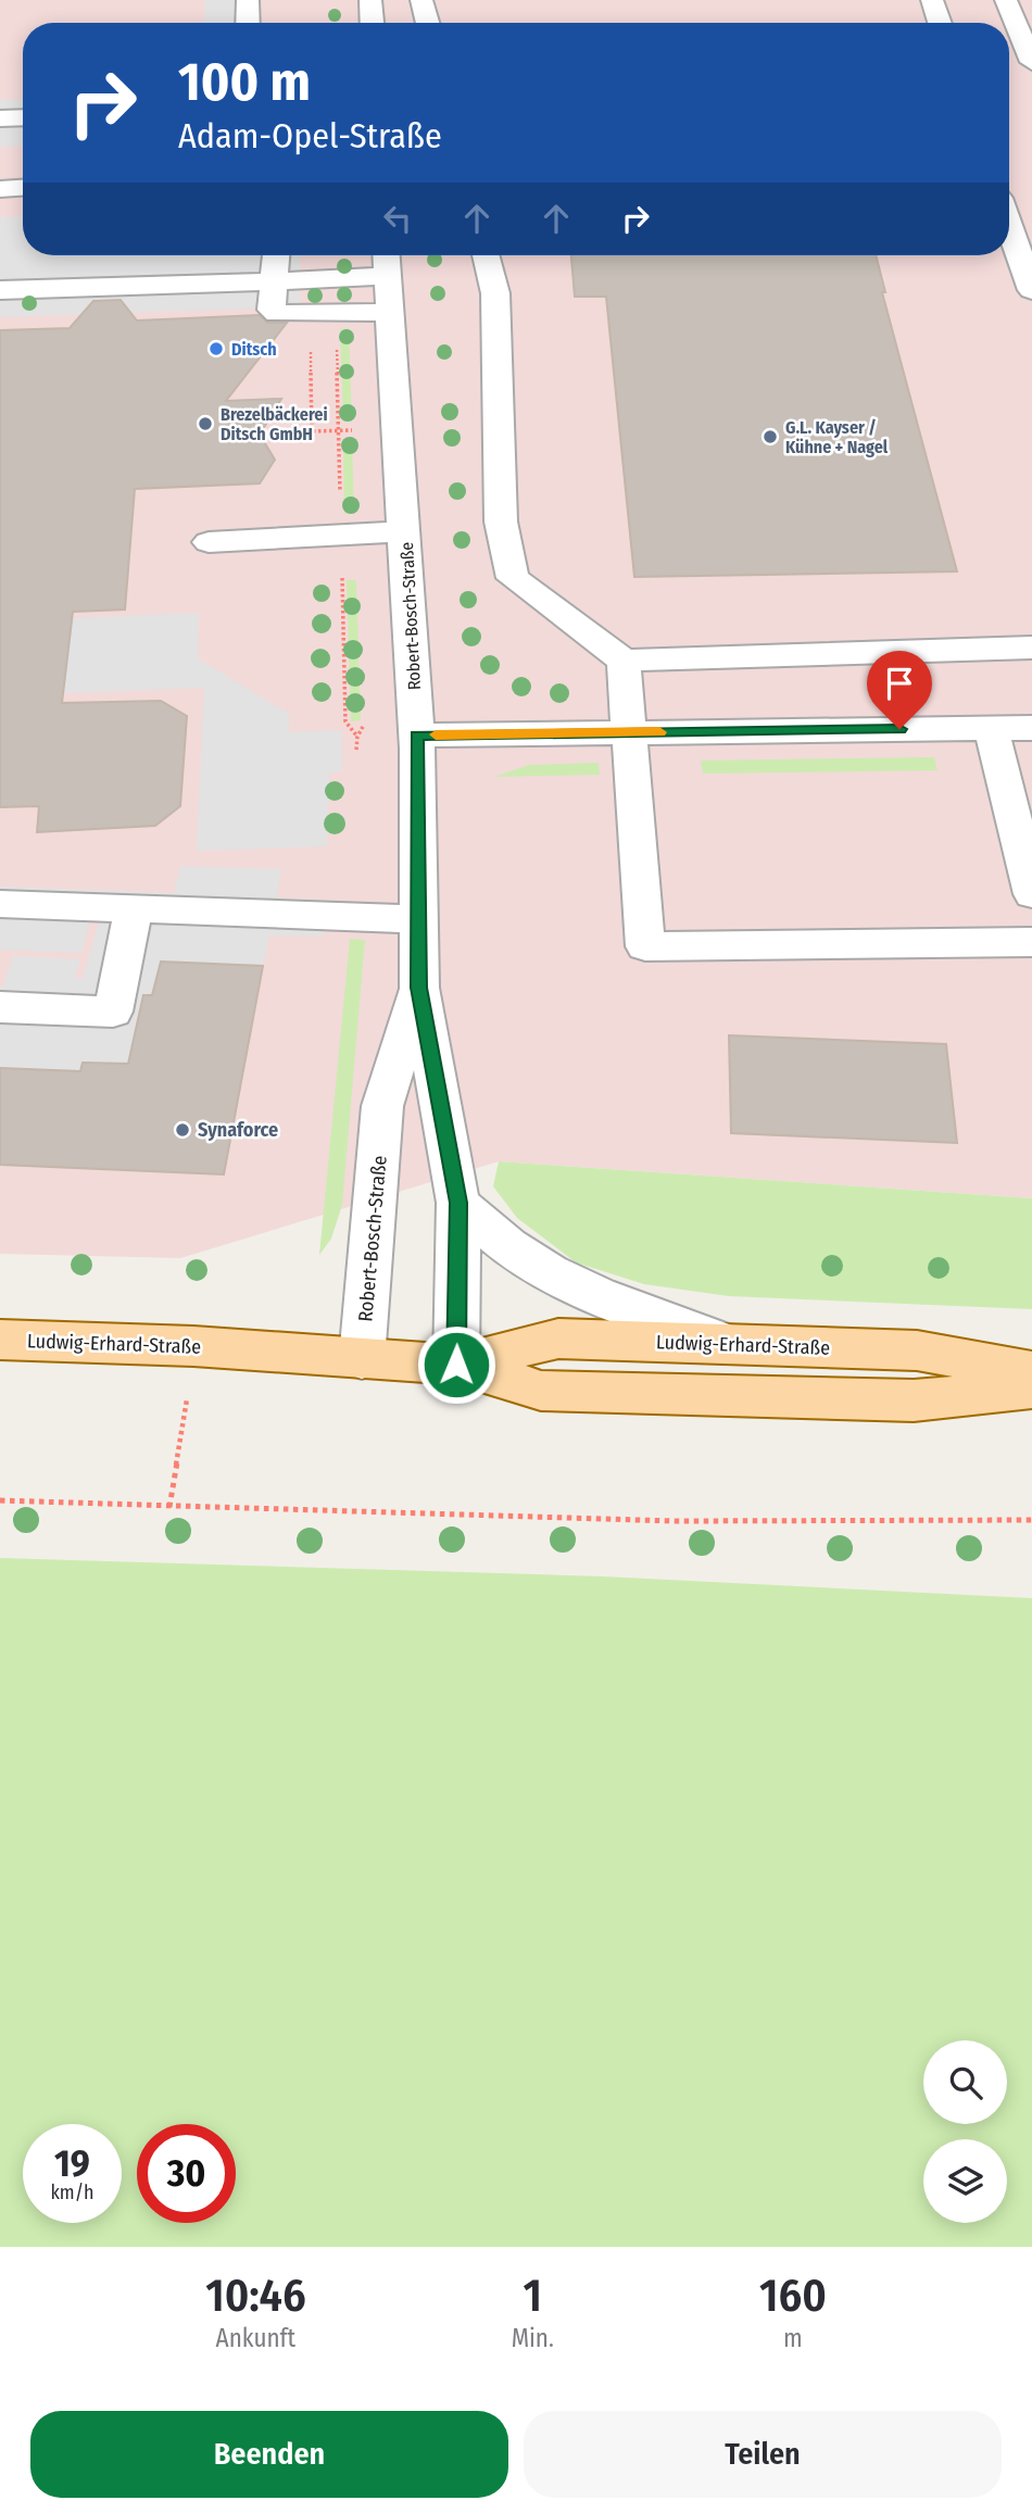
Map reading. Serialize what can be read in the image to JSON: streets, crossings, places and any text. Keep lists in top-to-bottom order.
{
  "streets": {
    "main road": ["Ludwig-Erhard-Straße"],
    "street": ["Robert-Bosch-Straße"]
  },
  "crossings": [
    ["Robert-Bosch-Straße", "Ludwig-Erhard-Straße"]
  ],
  "places": [
    "Ditsch",
    "Brezelbäckerei Ditsch GmbH",
    "G.L. Kayser / Kühne + Nagel",
    "Synaforce"
  ],
  "page": {
    "turn": ["100 m", "Adam-Opel-Straße"],
    "speed": "19 km/h",
    "limit": "30",
    "eta": [
      "10:46",
      "Ankunft",
      "1",
      "Min.",
      "160",
      "m"
    ],
    "buttons": ["Beenden", "Teilen"]
  }
}
